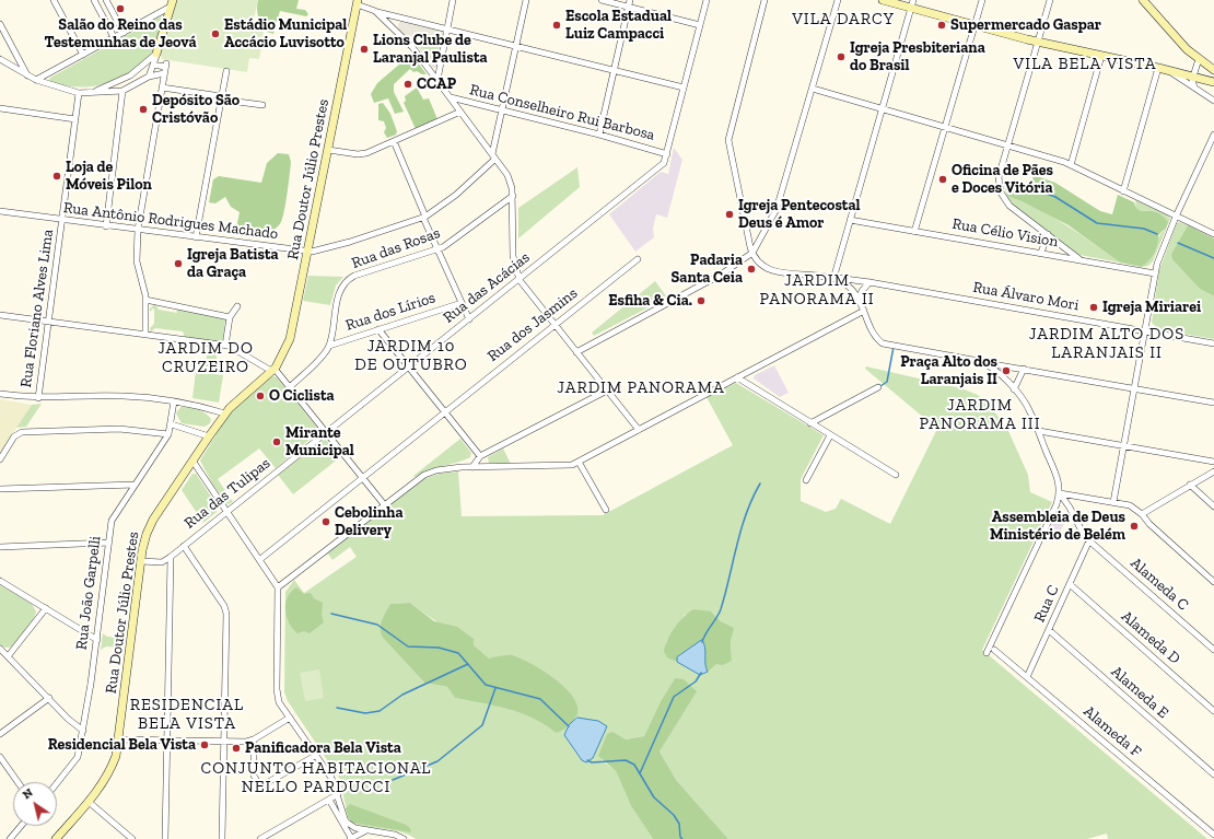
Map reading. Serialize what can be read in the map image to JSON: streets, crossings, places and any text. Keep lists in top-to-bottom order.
{
  "streets": {
    "street": [
      "Rua Conselheiro Rui Barbosa",
      "Rua Doutor Júlio Prestes",
      "Rua Antônio Rodrigues Machado",
      "Rua Célio Vision",
      "Rua das Rosas",
      "Rua das Acácias",
      "Rua Álvaro Mori",
      "Rua Floriano Alves Lima",
      "Rua dos Lírios",
      "Rua dos Jasmins",
      "Rua das Tulipas",
      "Alameda C",
      "Rua João Garpelli",
      "Rua C",
      "Alameda D",
      "Alameda E",
      "Alameda F"
    ]
  },
  "crossings": [
    ["Rua Conselheiro Rui Barbosa", "Rua Doutor Júlio Prestes"],
    ["Rua Conselheiro Rui Barbosa", "Rua das Acácias"],
    ["Rua Doutor Júlio Prestes", "Rua Antônio Rodrigues Machado"],
    ["Rua Antônio Rodrigues Machado", "Rua Floriano Alves Lima"],
    ["Rua das Rosas", "Rua dos Lírios"],
    ["Rua das Acácias", "Rua das Tulipas"],
    ["Alameda C", "Rua C"],
    ["Rua C", "Alameda D"],
    ["Rua C", "Alameda E"],
    ["Rua C", "Alameda F"]
  ],
  "districts": [
    "VILA DARCY",
    "VILA BELA VISTA",
    "JARDIM PANORAMA II",
    "JARDIM ALTO DOS LARANJAIS II",
    "JARDIM 10 DE OUTUBRO",
    "JARDIM DO CRUZEIRO",
    "JARDIM PANORAMA",
    "JARDIM PANORAMA III",
    "RESIDENCIAL BELA VISTA",
    "CONJUNTO HABITACIONAL NELLO PARDUCCI"
  ],
  "places": [
    "Salão do Reino das Testemunhas de Jeová",
    "Escola Estadual Luiz Campacci",
    "Supermercado Gaspar",
    "Estádio Municipal Accácio Luvisotto",
    "Lions Clube de Laranjal Paulista",
    "Igreja Presbiteriana do Brasil",
    "CCAP",
    "Depósito São Cristóvão",
    "Loja de Móveis Pilon",
    "Oficina de Pães e Doces Vitória",
    "Igreja Pentecostal Deus é Amor",
    "Igreja Batista da Graça",
    "Padaria Santa Ceia",
    "Esfiha & Cia.",
    "Igreja Miriarei",
    "Praça Alto dos Laranjais II",
    "O Ciclista",
    "Mirante Municipal",
    "Cebolinha Delivery",
    "Assembleia de Deus Ministério de Belém",
    "Residencial Bela Vista",
    "Panificadora Bela Vista"
  ],
  "north": "top left"
}
